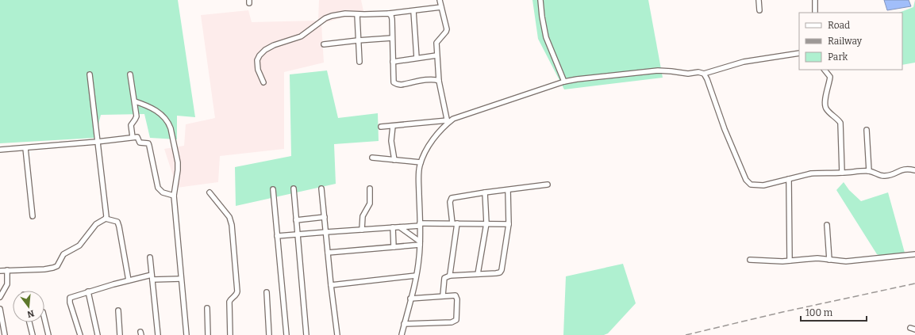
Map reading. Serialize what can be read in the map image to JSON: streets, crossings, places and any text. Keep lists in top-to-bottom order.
{
  "legend": ["Road", "Railway", "Park"],
  "scale_bar": "100 m",
  "north": "bottom"
}
